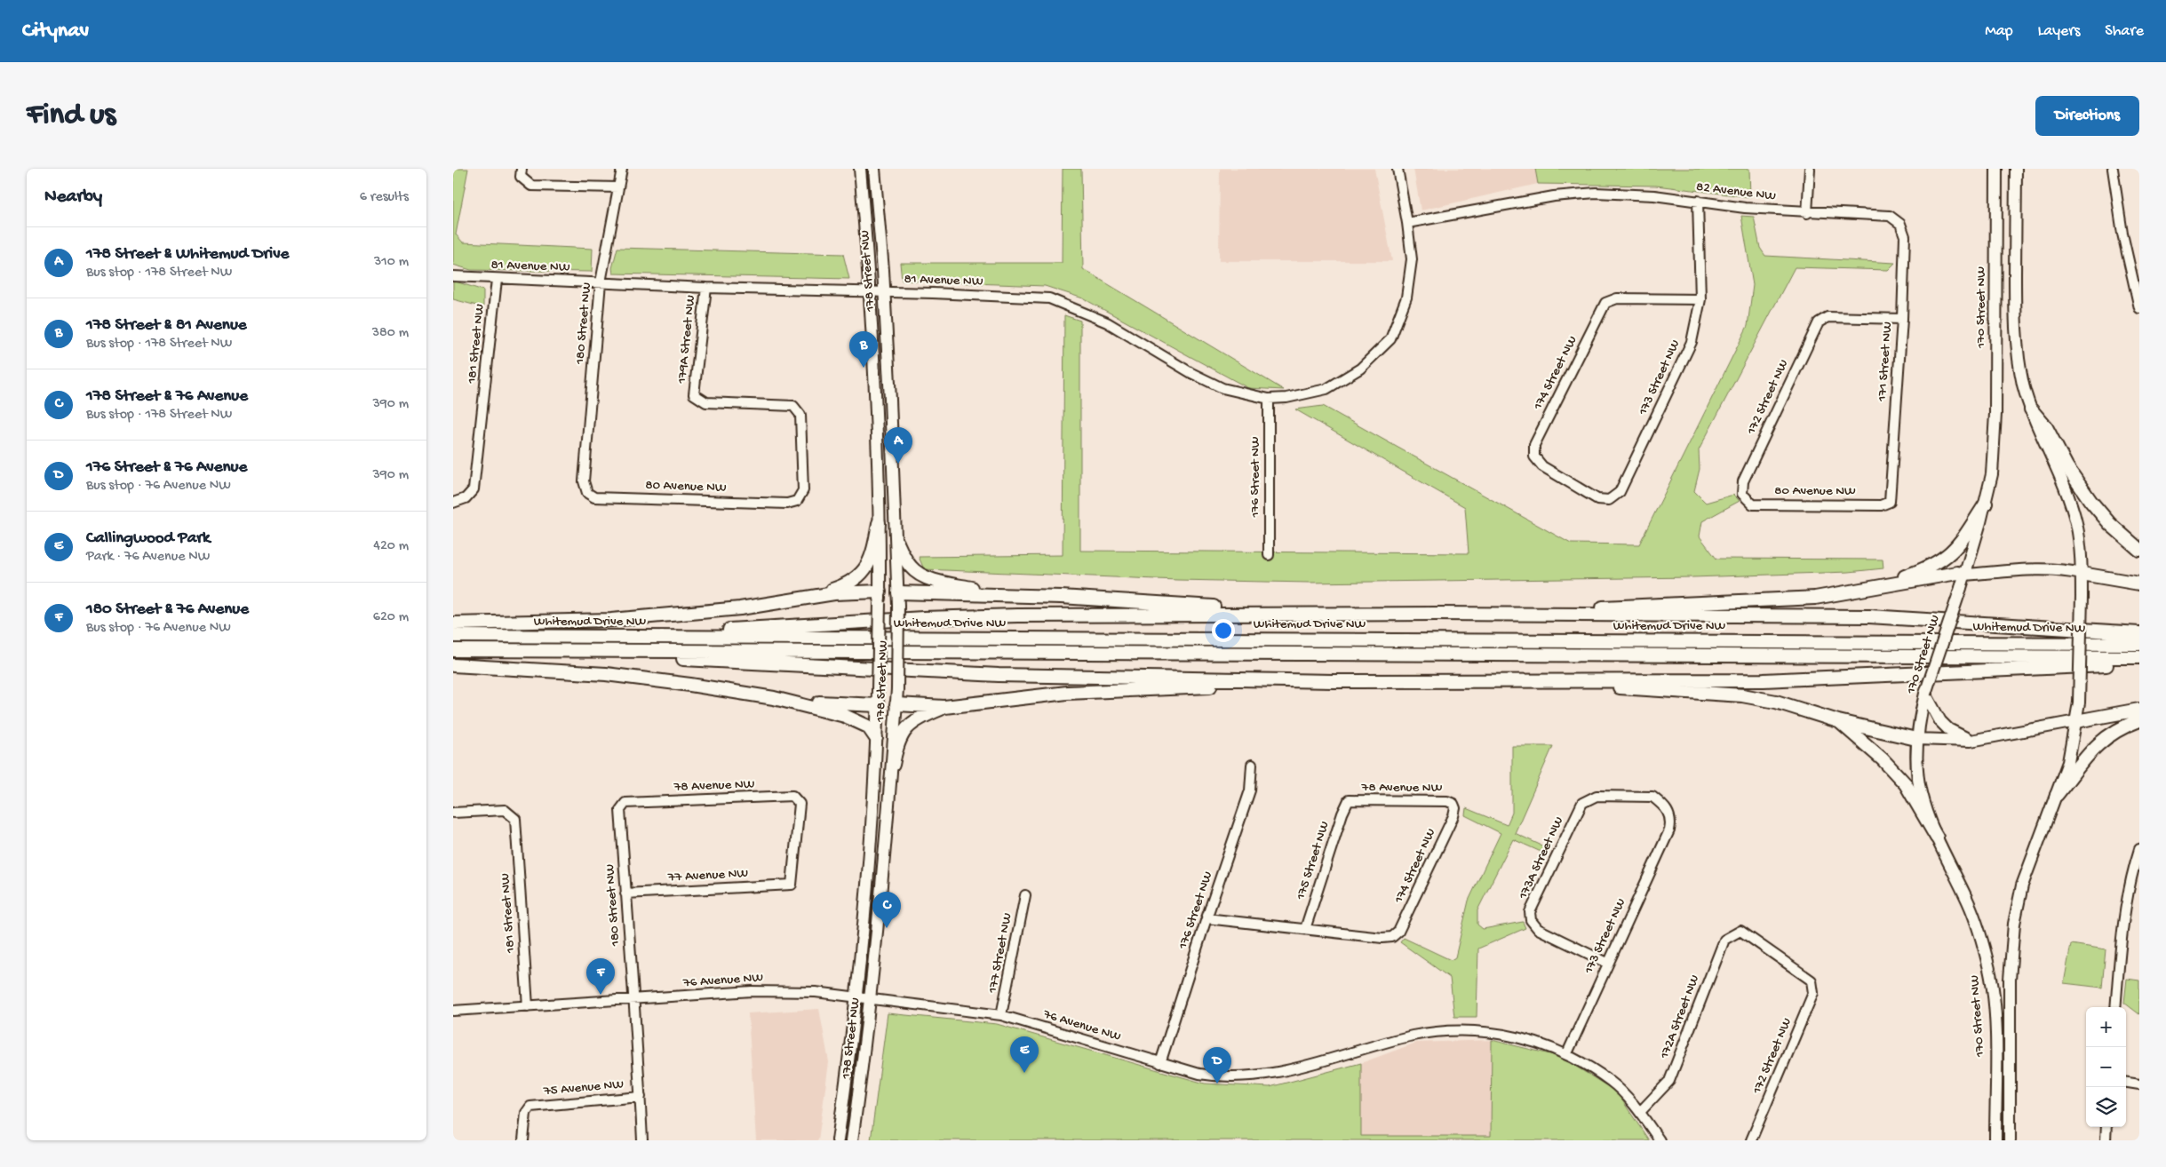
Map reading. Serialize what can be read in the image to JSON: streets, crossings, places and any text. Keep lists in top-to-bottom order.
{
  "streets": {
    "highway": ["Whitemud Drive NW"],
    "main road": ["178 Street NW", "170 Street NW"],
    "street": [
      "82 Avenue NW",
      "81 Avenue NW",
      "180 Street NW",
      "179A Street NW",
      "181 Street NW",
      "171 Street NW",
      "174 Street NW",
      "173 Street NW",
      "172 Street NW",
      "176 Street NW",
      "80 Avenue NW",
      "78 Avenue NW",
      "173A Street NW",
      "175 Street NW",
      "77 Avenue NW",
      "177 Street NW",
      "76 Avenue NW",
      "172A Street NW",
      "75 Avenue NW"
    ]
  },
  "crossings": [
    ["82 Avenue NW", "81 Avenue NW"],
    ["82 Avenue NW", "171 Street NW"],
    ["82 Avenue NW", "173 Street NW"],
    ["81 Avenue NW", "178 Street NW"],
    ["81 Avenue NW", "180 Street NW"],
    ["81 Avenue NW", "179A Street NW"],
    ["81 Avenue NW", "181 Street NW"],
    ["81 Avenue NW", "176 Street NW"],
    ["178 Street NW", "76 Avenue NW"],
    ["180 Street NW", "80 Avenue NW"],
    ["180 Street NW", "78 Avenue NW"],
    ["180 Street NW", "77 Avenue NW"],
    ["180 Street NW", "76 Avenue NW"],
    ["180 Street NW", "75 Avenue NW"],
    ["179A Street NW", "80 Avenue NW"],
    ["181 Street NW", "76 Avenue NW"],
    ["171 Street NW", "172 Street NW"],
    ["171 Street NW", "80 Avenue NW"],
    ["174 Street NW", "173 Street NW"],
    ["174 Street NW", "78 Avenue NW"],
    ["174 Street NW", "175 Street NW"],
    ["173 Street NW", "173A Street NW"],
    ["173 Street NW", "76 Avenue NW"],
    ["172 Street NW", "80 Avenue NW"],
    ["172 Street NW", "172A Street NW"],
    ["176 Street NW", "76 Avenue NW"],
    ["78 Avenue NW", "175 Street NW"],
    ["78 Avenue NW", "77 Avenue NW"],
    ["177 Street NW", "76 Avenue NW"],
    ["76 Avenue NW", "172A Street NW"]
  ],
  "page": {
    "header": "Citynav",
    "nav": ["Map", "Layers", "Share"],
    "buttons": "Directions",
    "title": "Find us",
    "heading": ["Nearby", "6 results"],
    "list": [
      {
        "mark": "A",
        "name": "178 Street & Whitemud Drive",
        "note": "Bus stop · 178 Street NW",
        "value": "310 m"
      },
      {
        "mark": "B",
        "name": "178 Street & 81 Avenue",
        "note": "Bus stop · 178 Street NW",
        "value": "380 m"
      },
      {
        "mark": "C",
        "name": "178 Street & 76 Avenue",
        "note": "Bus stop · 178 Street NW",
        "value": "390 m"
      },
      {
        "mark": "D",
        "name": "176 Street & 76 Avenue",
        "note": "Bus stop · 76 Avenue NW",
        "value": "390 m"
      },
      {
        "mark": "E",
        "name": "Callingwood Park",
        "note": "Park · 76 Avenue NW",
        "value": "420 m"
      },
      {
        "mark": "F",
        "name": "180 Street & 76 Avenue",
        "note": "Bus stop · 76 Avenue NW",
        "value": "620 m"
      }
    ],
    "pins": [
      "B",
      "A",
      "C",
      "F",
      "E",
      "D"
    ],
    "map_buttons": ["+", "−"]
  }
}
